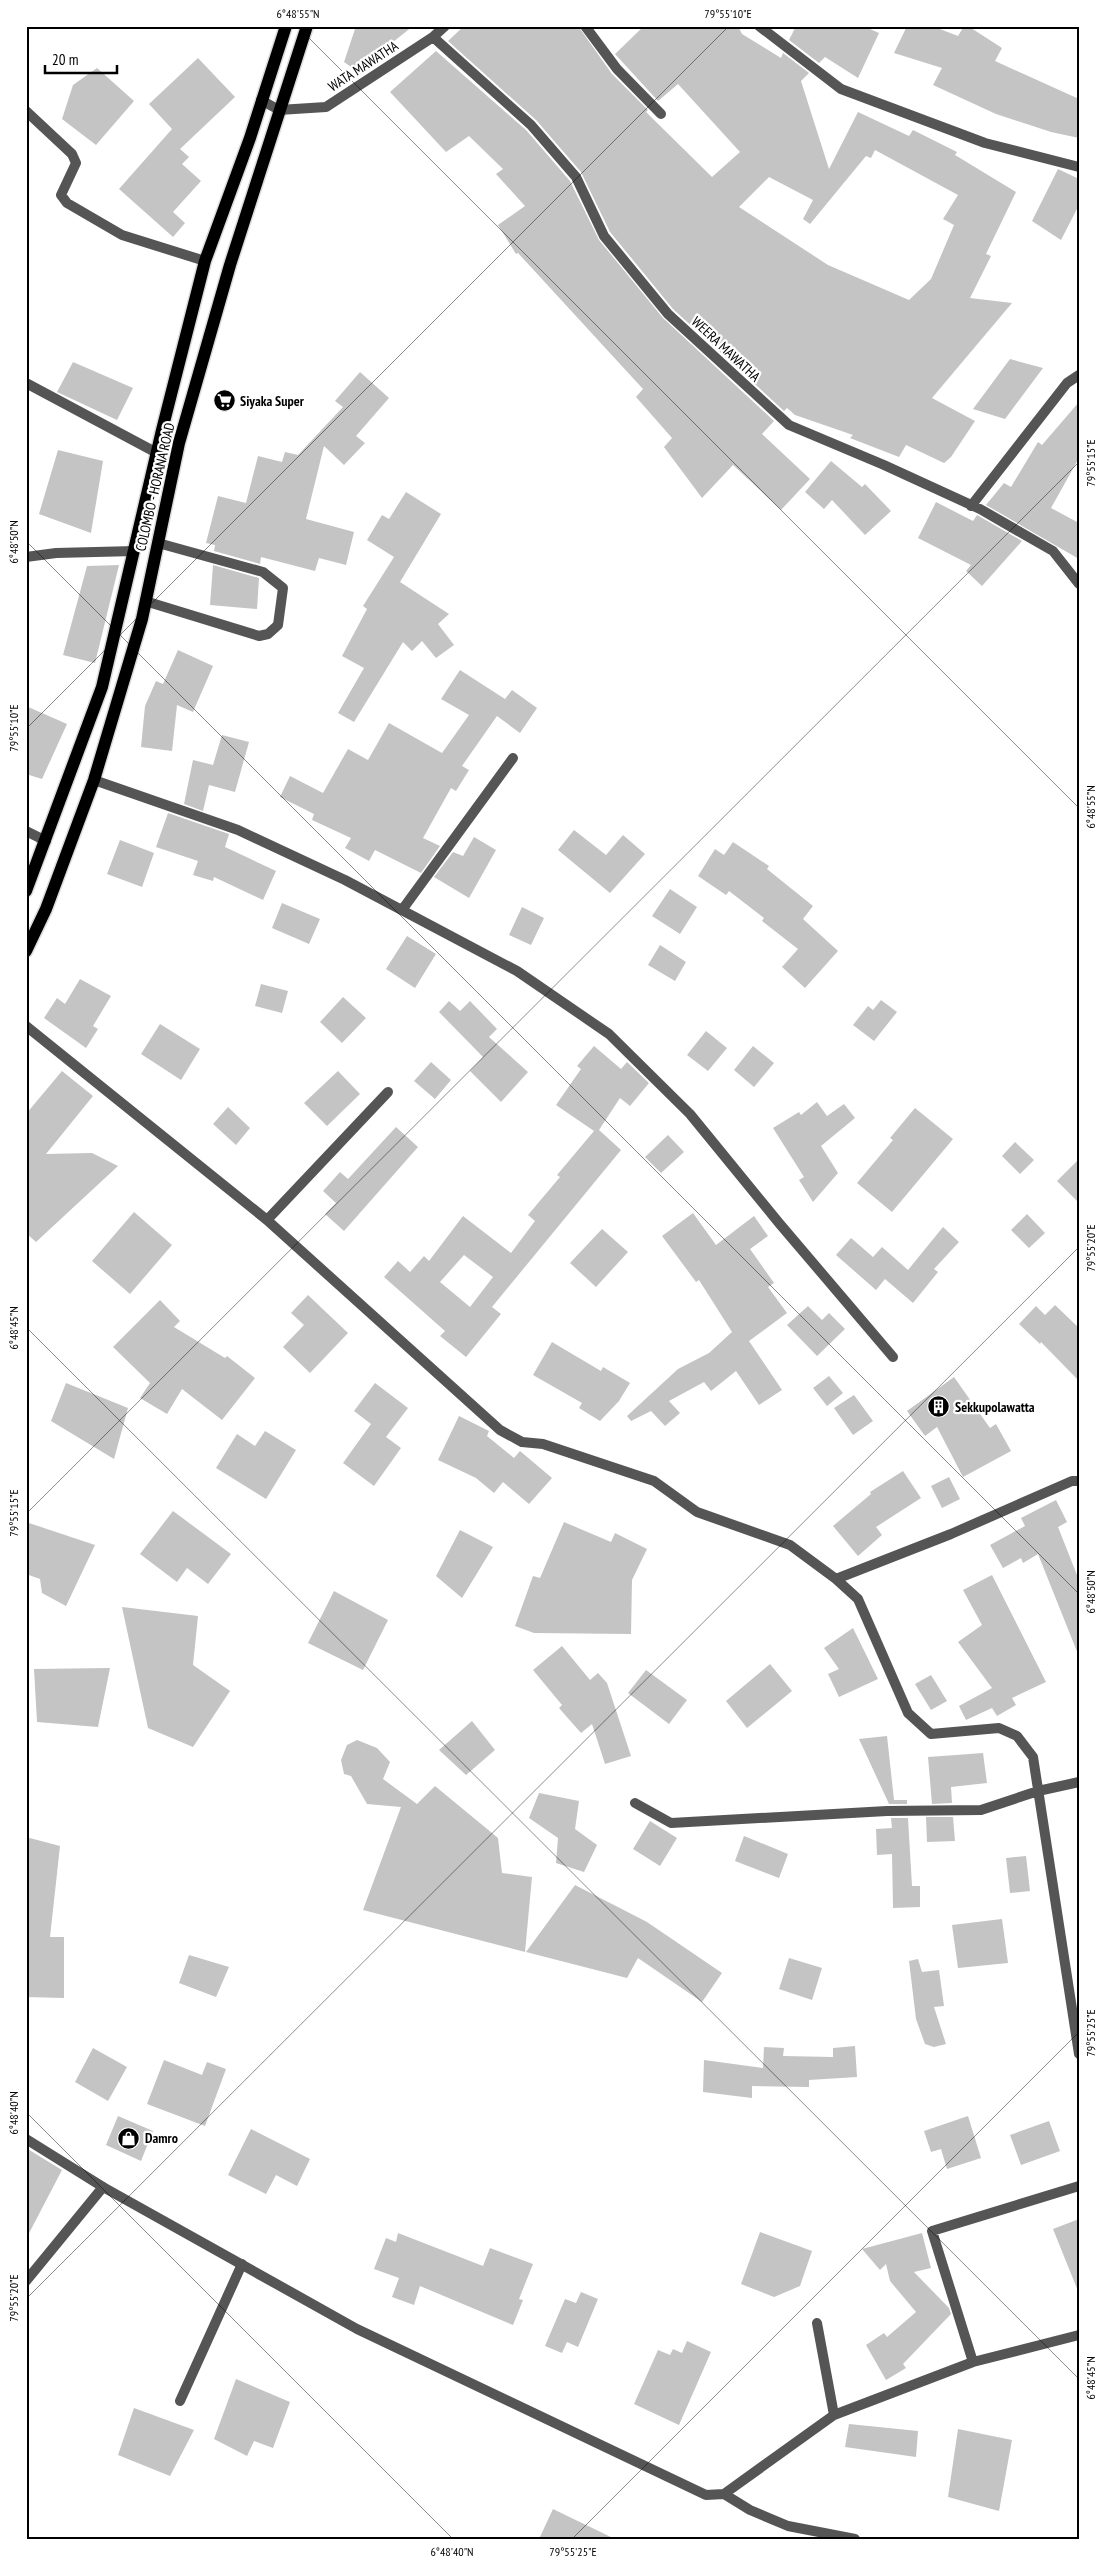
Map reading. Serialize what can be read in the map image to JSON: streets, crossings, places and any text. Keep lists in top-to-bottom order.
{
  "streets": {
    "main road": ["COLOMBO - HORANA ROAD"],
    "street": ["WATA MAWATHA", "WEERA MAWATHA"]
  },
  "crossings": [
    ["WATA MAWATHA", "WEERA MAWATHA"],
    ["WATA MAWATHA", "COLOMBO - HORANA ROAD"]
  ],
  "places": {
    "supermarket": ["Siyaka Super"],
    "building": ["Sekkupolawatta"],
    "shop": ["Damro"]
  },
  "scale_bar": "20 m",
  "coordinates": [
    "6°48'55\"N",
    "79°55'10\"E",
    "79°55'15\"E",
    "6°48'50\"N",
    "79°55'20\"E",
    "6°48'45\"N",
    "79°55'25\"E",
    "6°48'40\"N"
  ]
}
